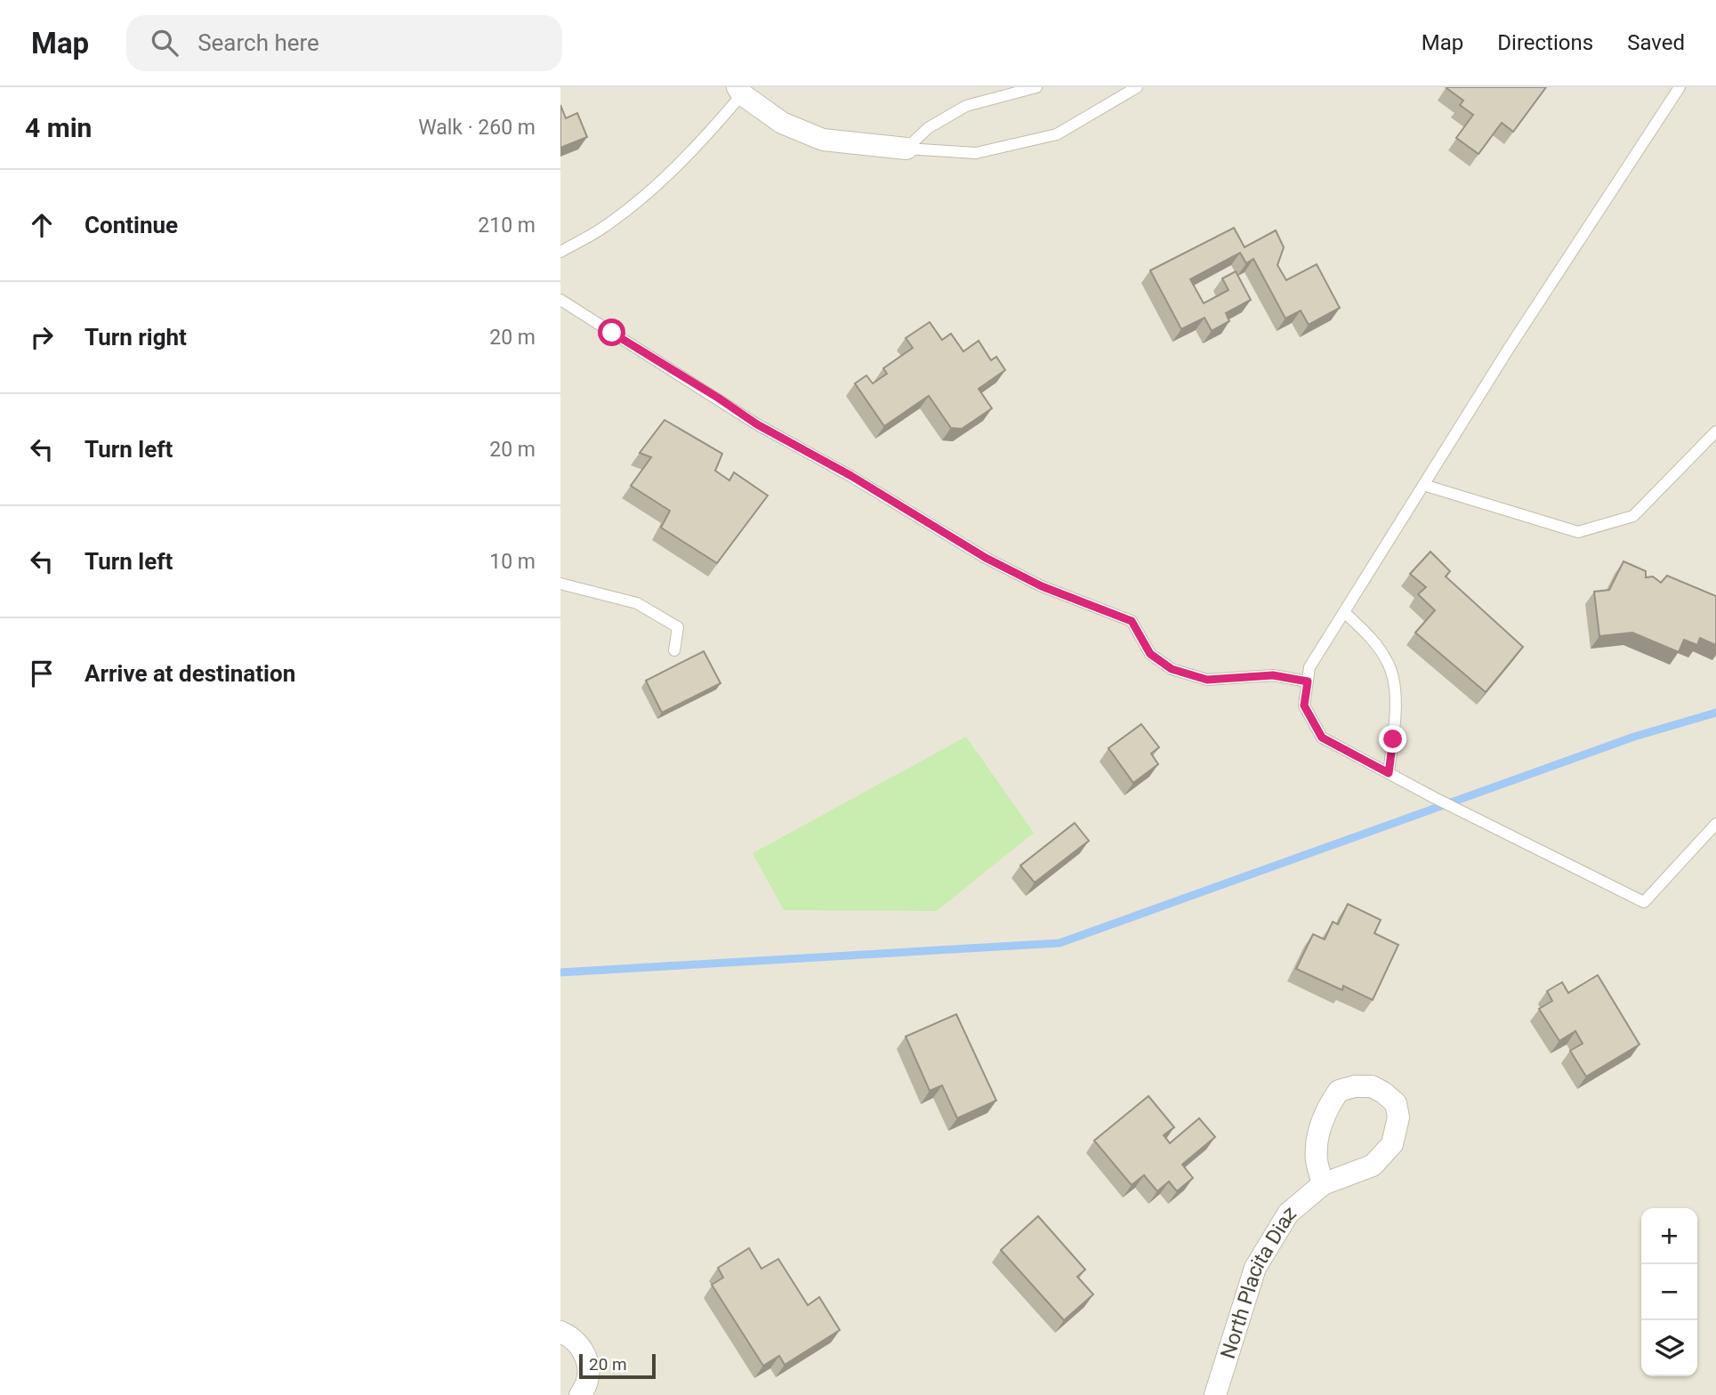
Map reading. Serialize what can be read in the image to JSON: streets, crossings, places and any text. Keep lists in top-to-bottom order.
{
  "streets": {
    "street": ["North Placita Diaz"]
  },
  "scale_bar": "20 m",
  "page": {
    "header": "Map",
    "search": "Search here",
    "nav": ["Map", "Directions", "Saved"],
    "heading": ["4 min", "Walk · 260 m"],
    "list": [
      ["Continue", "210 m"],
      ["Turn right", "20 m"],
      ["Turn left", "20 m"],
      ["Turn left", "10 m"],
      "Arrive at destination"
    ],
    "map_buttons": ["+", "−"],
    "scale": "20 m"
  }
}
